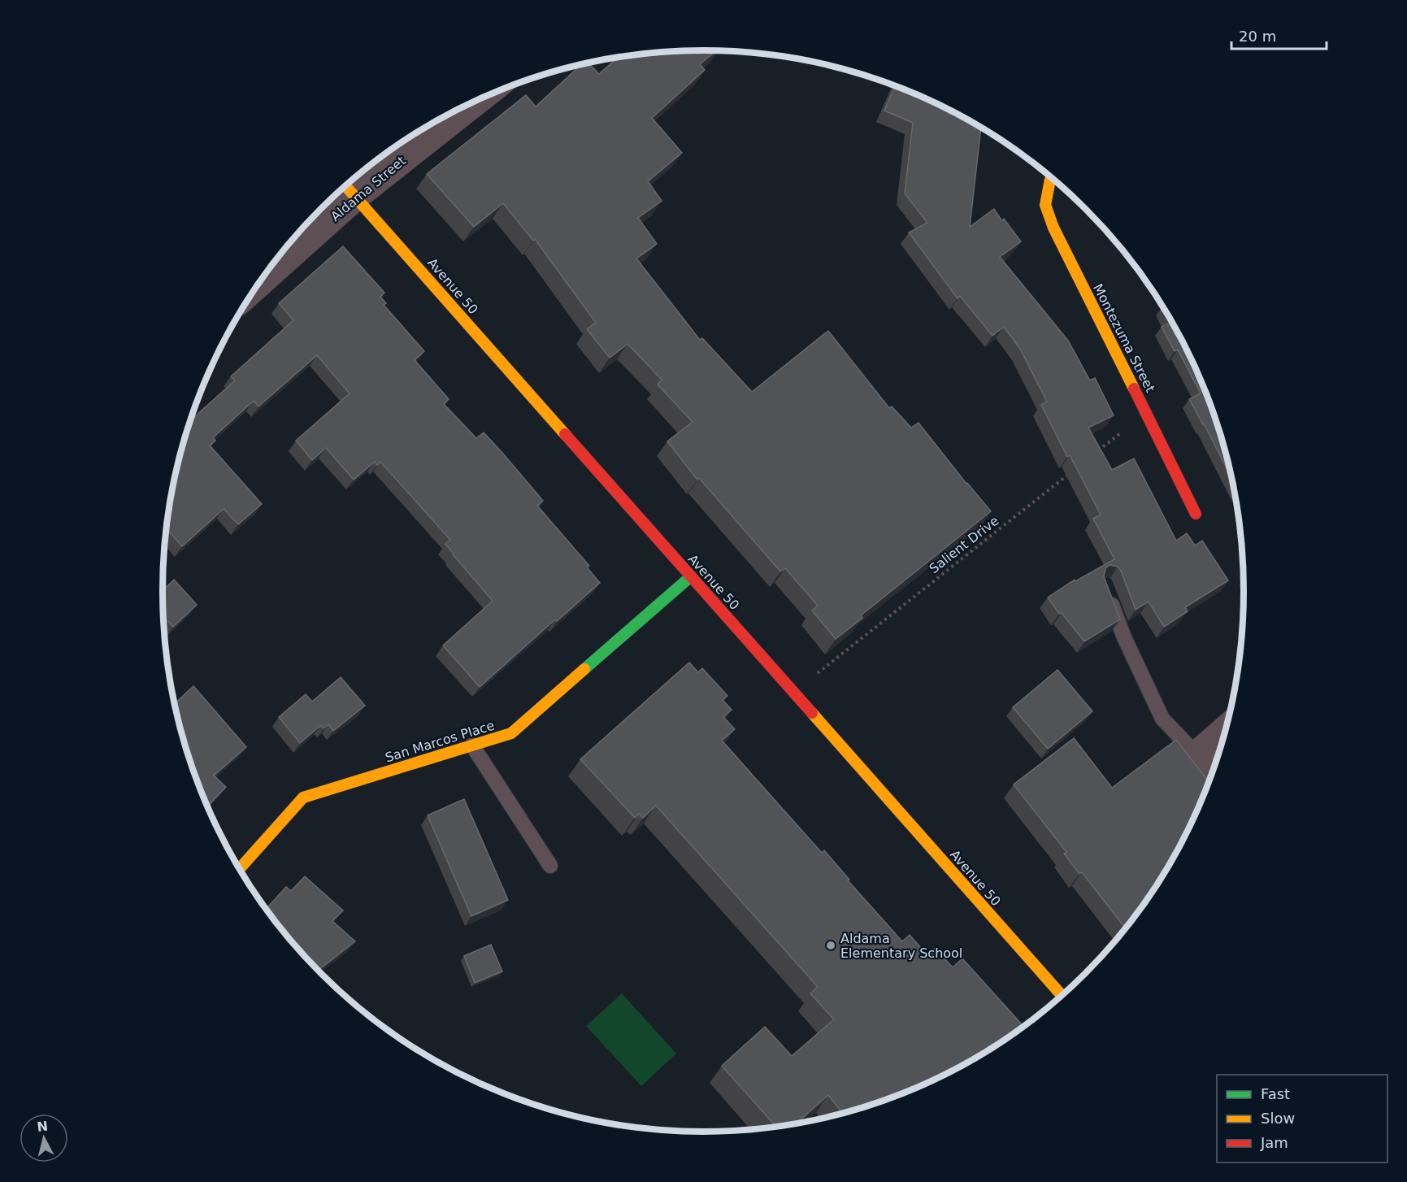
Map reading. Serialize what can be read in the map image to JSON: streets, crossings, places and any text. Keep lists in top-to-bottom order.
{
  "streets": {
    "street": [
      "Aldama Street",
      "Avenue 50",
      "Montezuma Street",
      "San Marcos Place"
    ],
    "path": ["Salient Drive"]
  },
  "crossings": [
    ["Aldama Street", "Avenue 50"],
    ["Avenue 50", "Salient Drive"],
    ["Avenue 50", "San Marcos Place"]
  ],
  "places": ["Aldama Elementary School"],
  "legend": ["Fast", "Slow", "Jam"],
  "scale_bar": "20 m",
  "north": "top"
}
